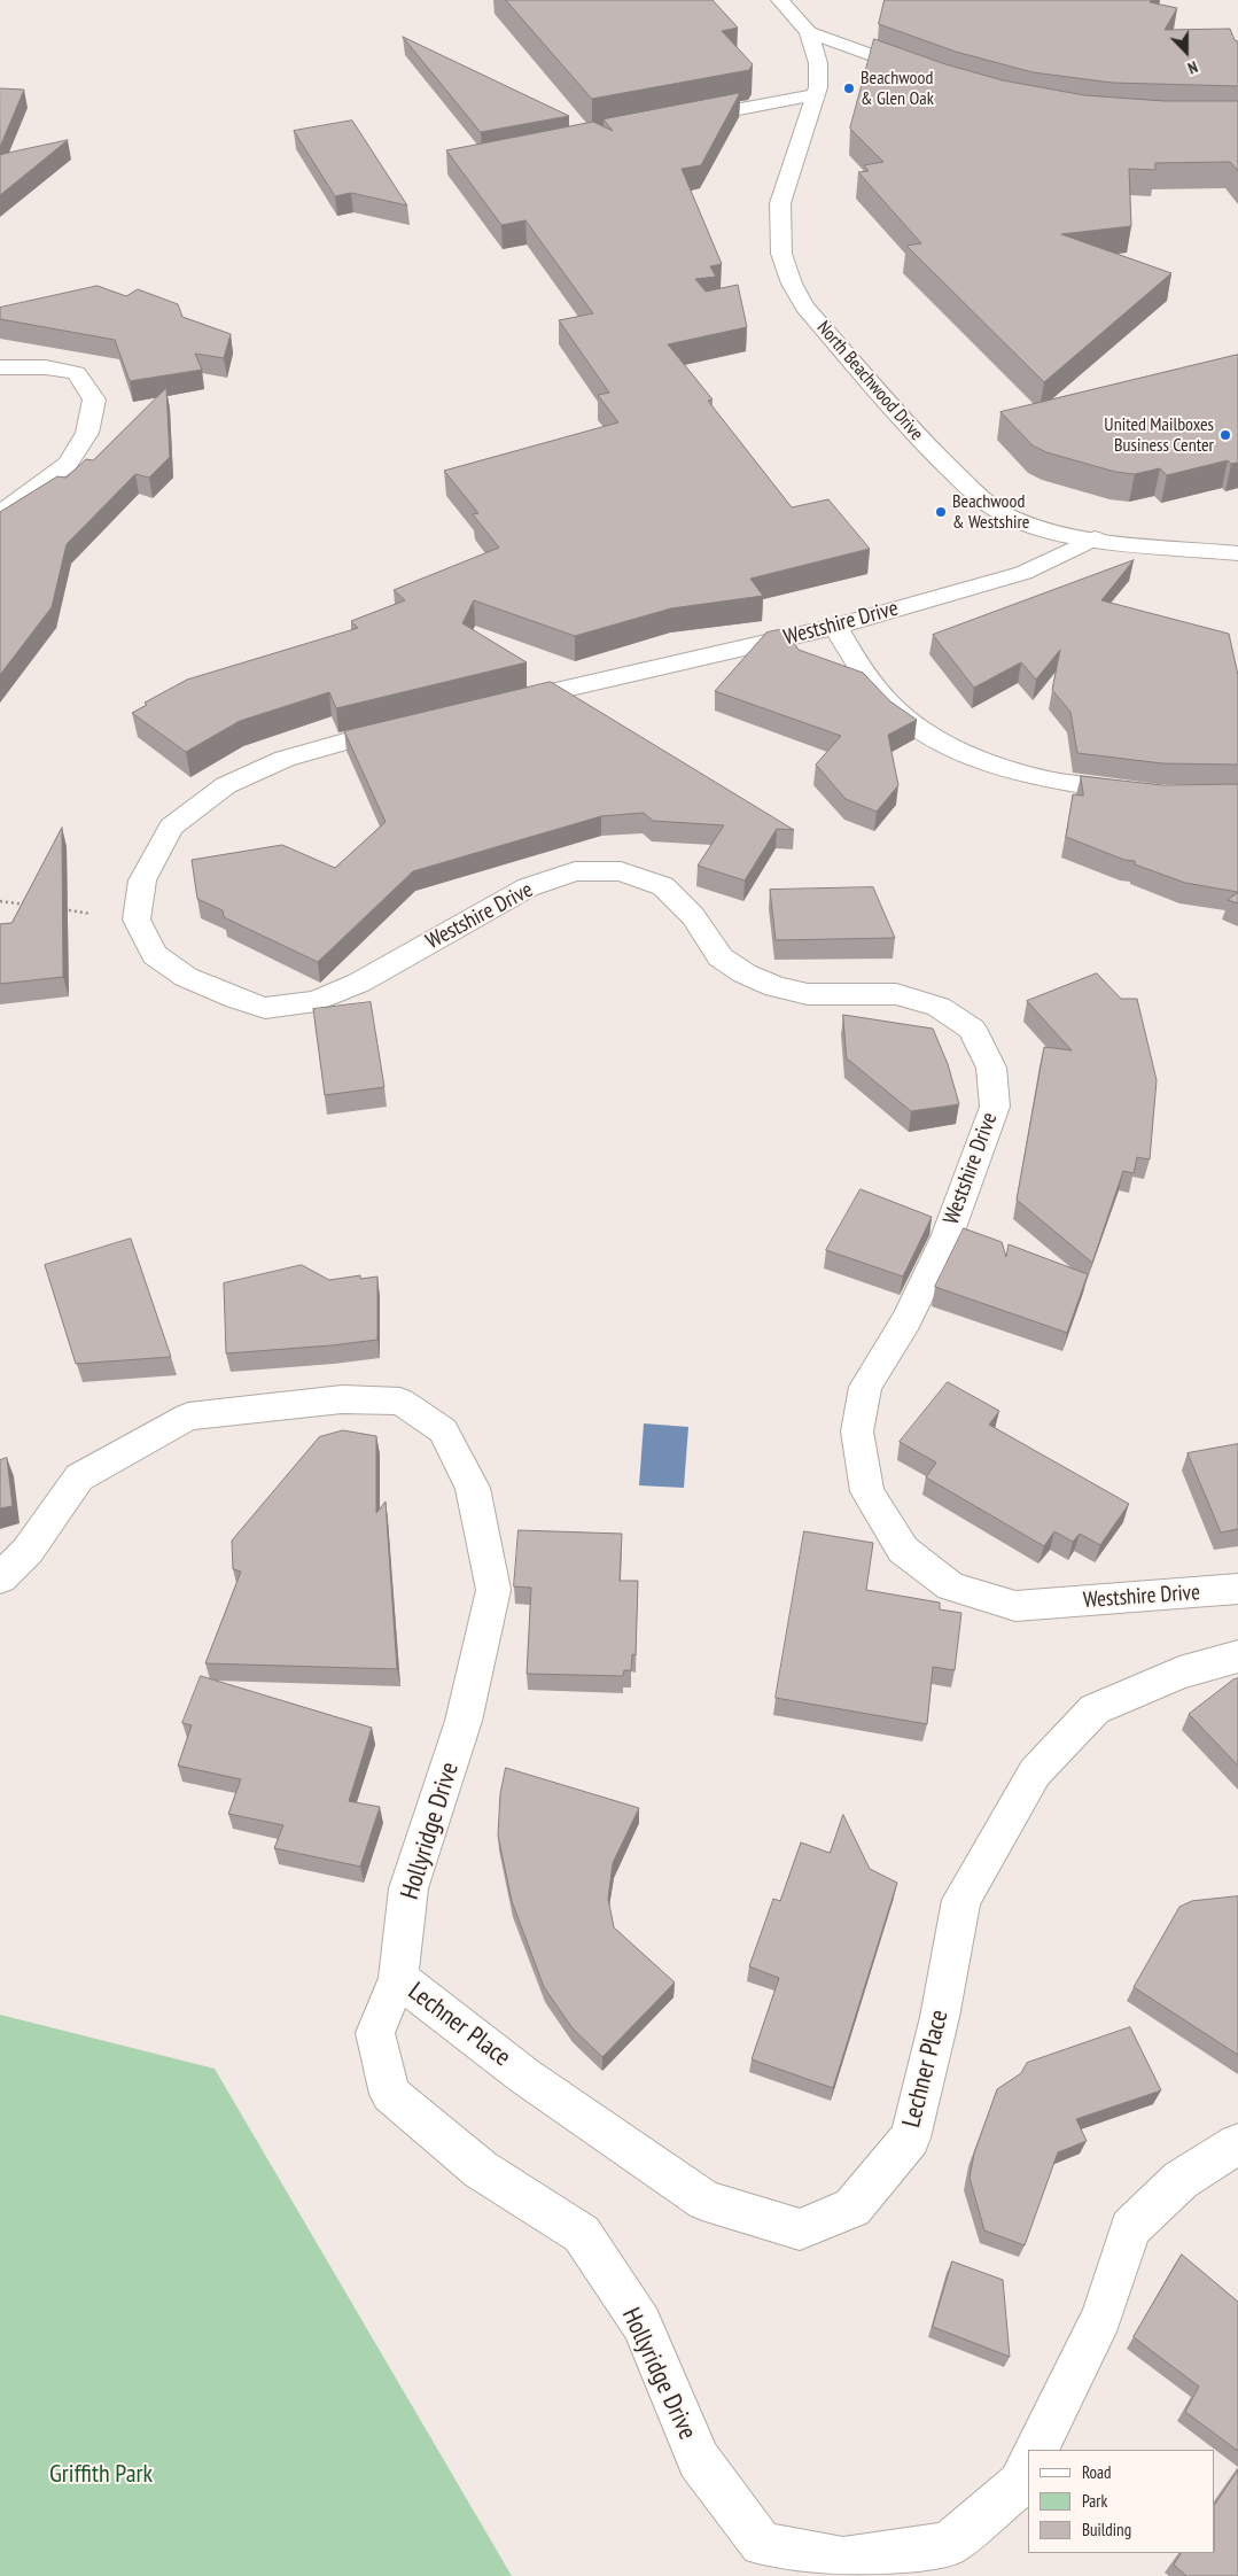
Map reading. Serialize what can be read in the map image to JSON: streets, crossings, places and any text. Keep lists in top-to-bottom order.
{
  "streets": {
    "street": [
      "North Beachwood Drive",
      "Westshire Drive",
      "Hollyridge Drive",
      "Lechner Place"
    ]
  },
  "crossings": [
    ["North Beachwood Drive", "Westshire Drive"],
    ["Hollyridge Drive", "Lechner Place"]
  ],
  "parks": ["Griffith Park"],
  "places": ["Beachwood & Glen Oak", "United Mailboxes Business Center", "Beachwood & Westshire"],
  "legend": ["Road", "Park", "Building"],
  "north": "bottom"
}
